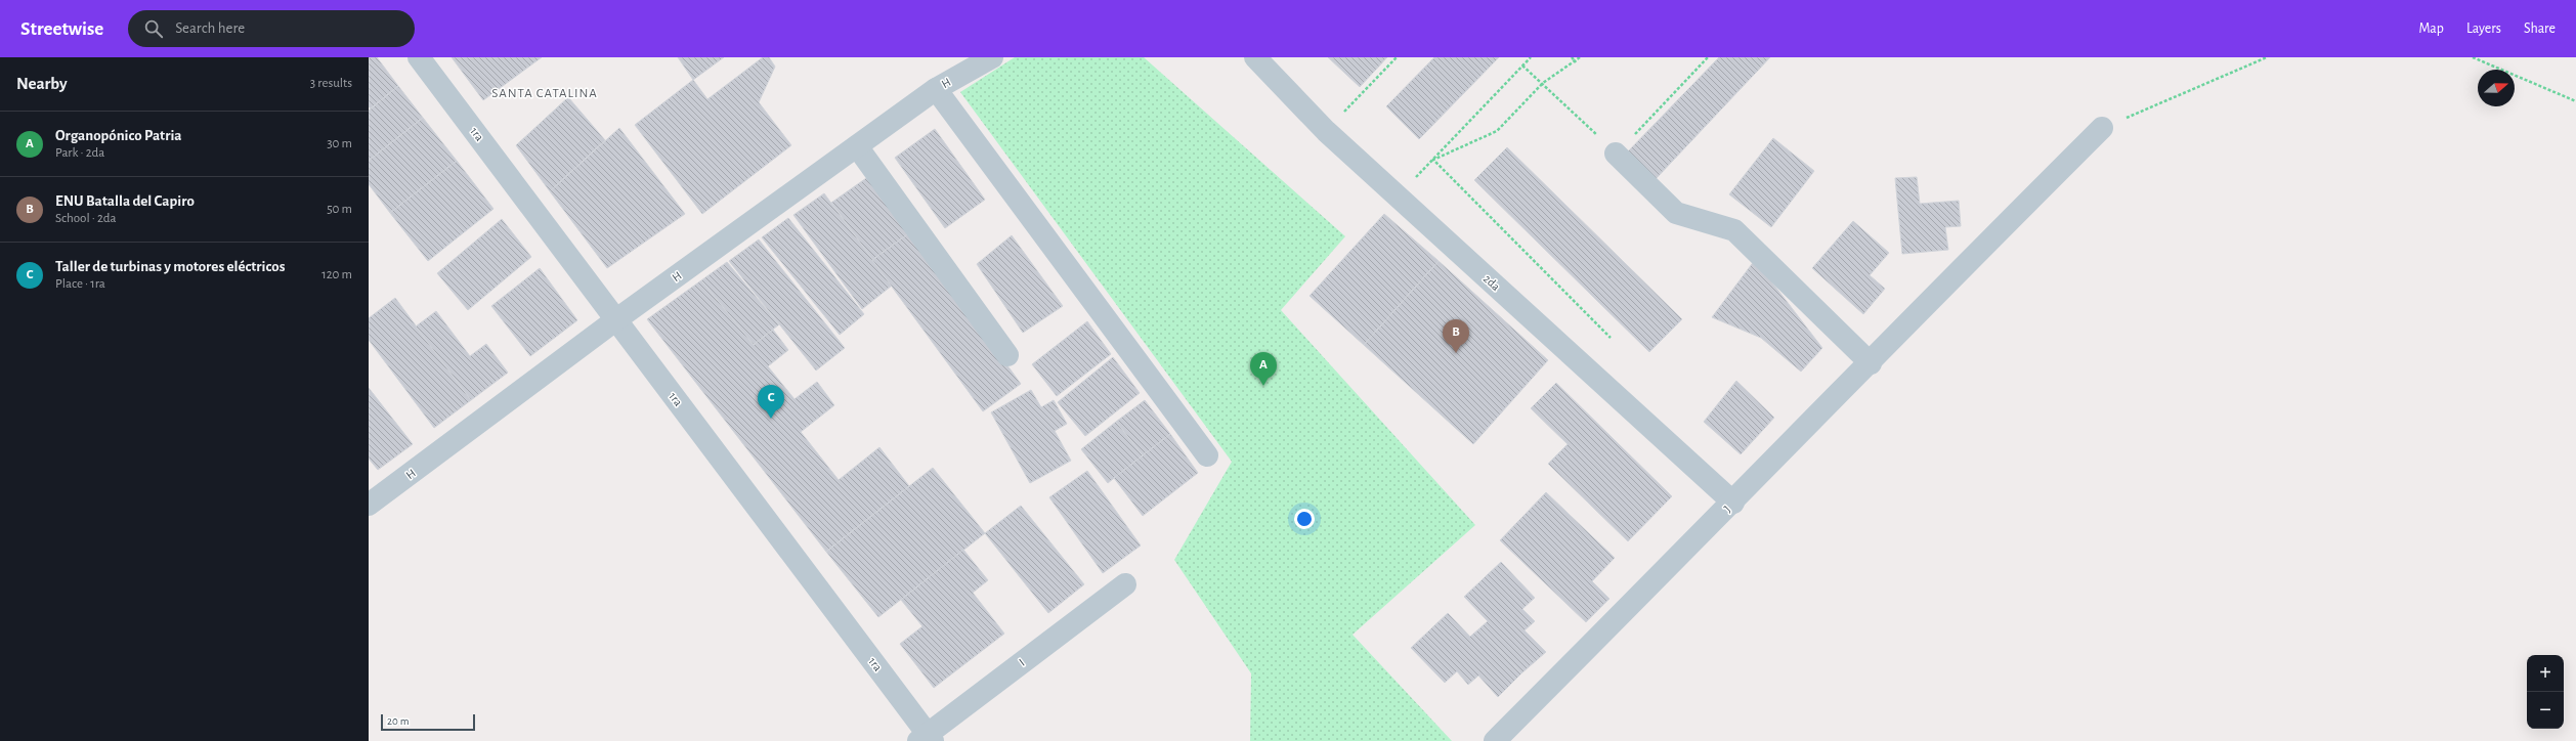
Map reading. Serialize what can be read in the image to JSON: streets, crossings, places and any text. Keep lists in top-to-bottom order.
{
  "streets": {
    "street": [
      "H",
      "1ra",
      "2da",
      "J",
      "I"
    ]
  },
  "crossings": [
    ["H", "1ra"],
    ["1ra", "I"],
    ["2da", "J"]
  ],
  "districts": ["SANTA CATALINA"],
  "scale_bar": "20 m",
  "north": "right",
  "page": {
    "header": "Streetwise",
    "search": "Search here",
    "nav": ["Map", "Layers", "Share"],
    "heading": ["Nearby", "3 results"],
    "list": [
      {
        "mark": "A",
        "name": "Organopónico Patria",
        "note": "Park · 2da",
        "value": "30 m"
      },
      {
        "mark": "B",
        "name": "ENU Batalla del Capiro",
        "note": "School · 2da",
        "value": "50 m"
      },
      {
        "mark": "C",
        "name": "Taller de turbinas y motores eléctricos",
        "note": "Place · 1ra",
        "value": "120 m"
      }
    ],
    "pins": ["B", "A", "C"],
    "map_buttons": ["+", "−"],
    "scale": "20 m"
  }
}
